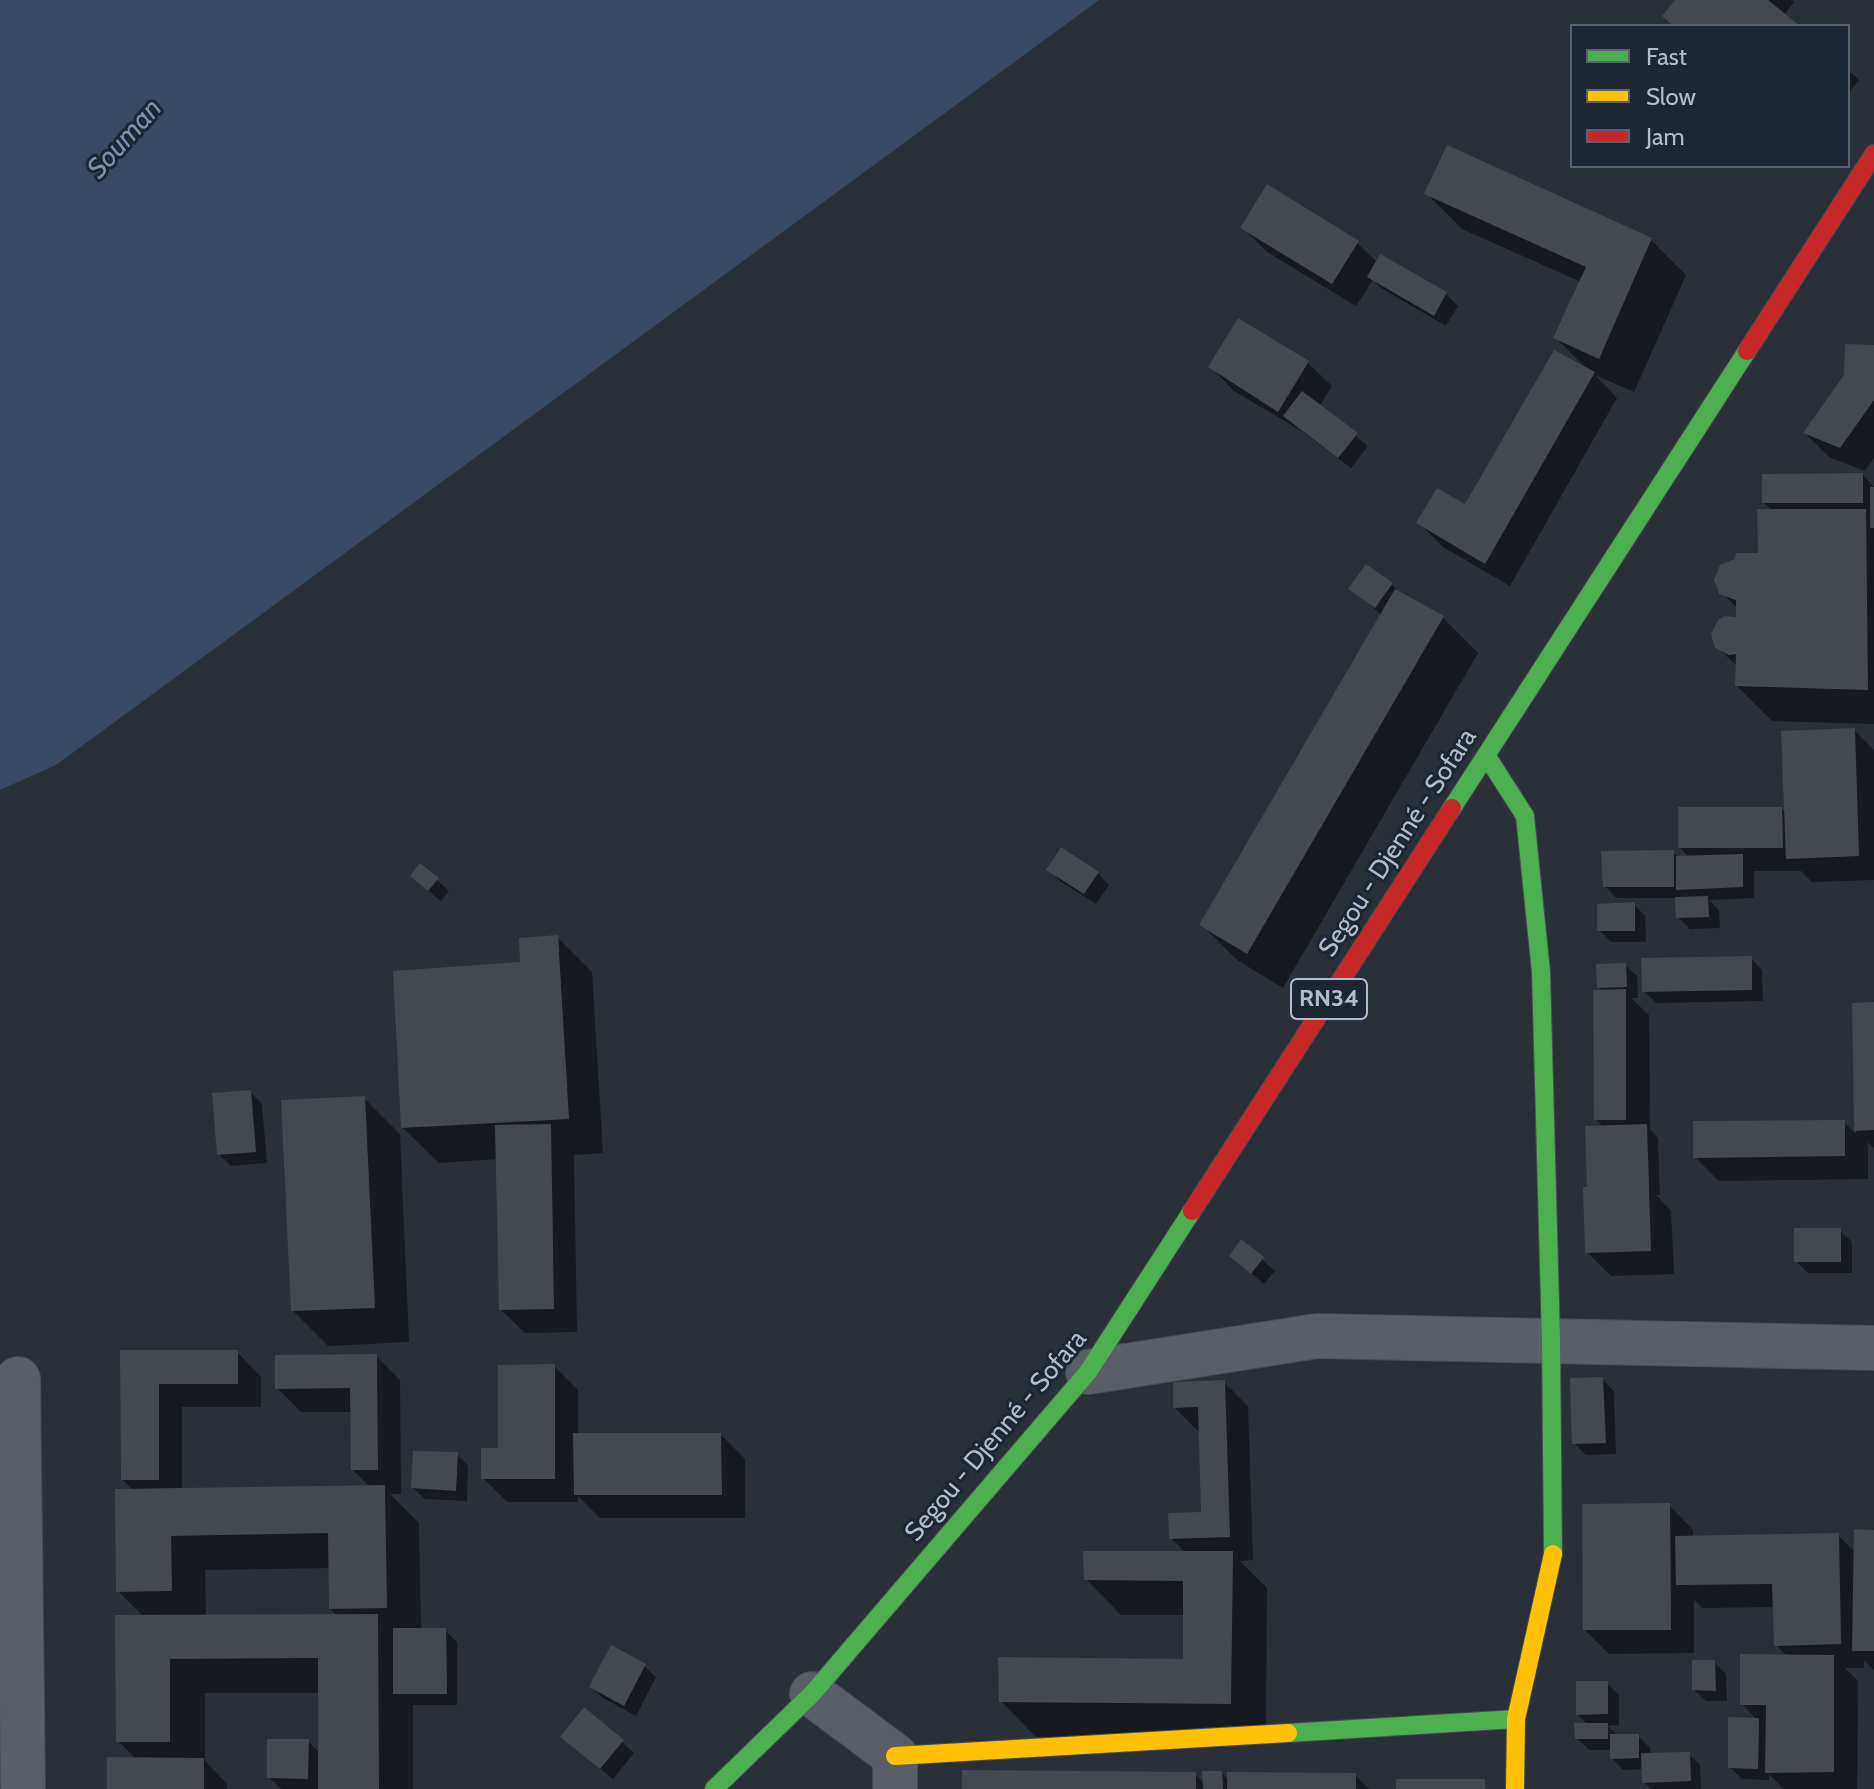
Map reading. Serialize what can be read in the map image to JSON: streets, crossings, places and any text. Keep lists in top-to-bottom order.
{
  "streets": {
    "main road": ["Segou - Djenné - Sofara", "RN34"]
  },
  "water": ["Souman"],
  "legend": ["Fast", "Slow", "Jam"]
}
